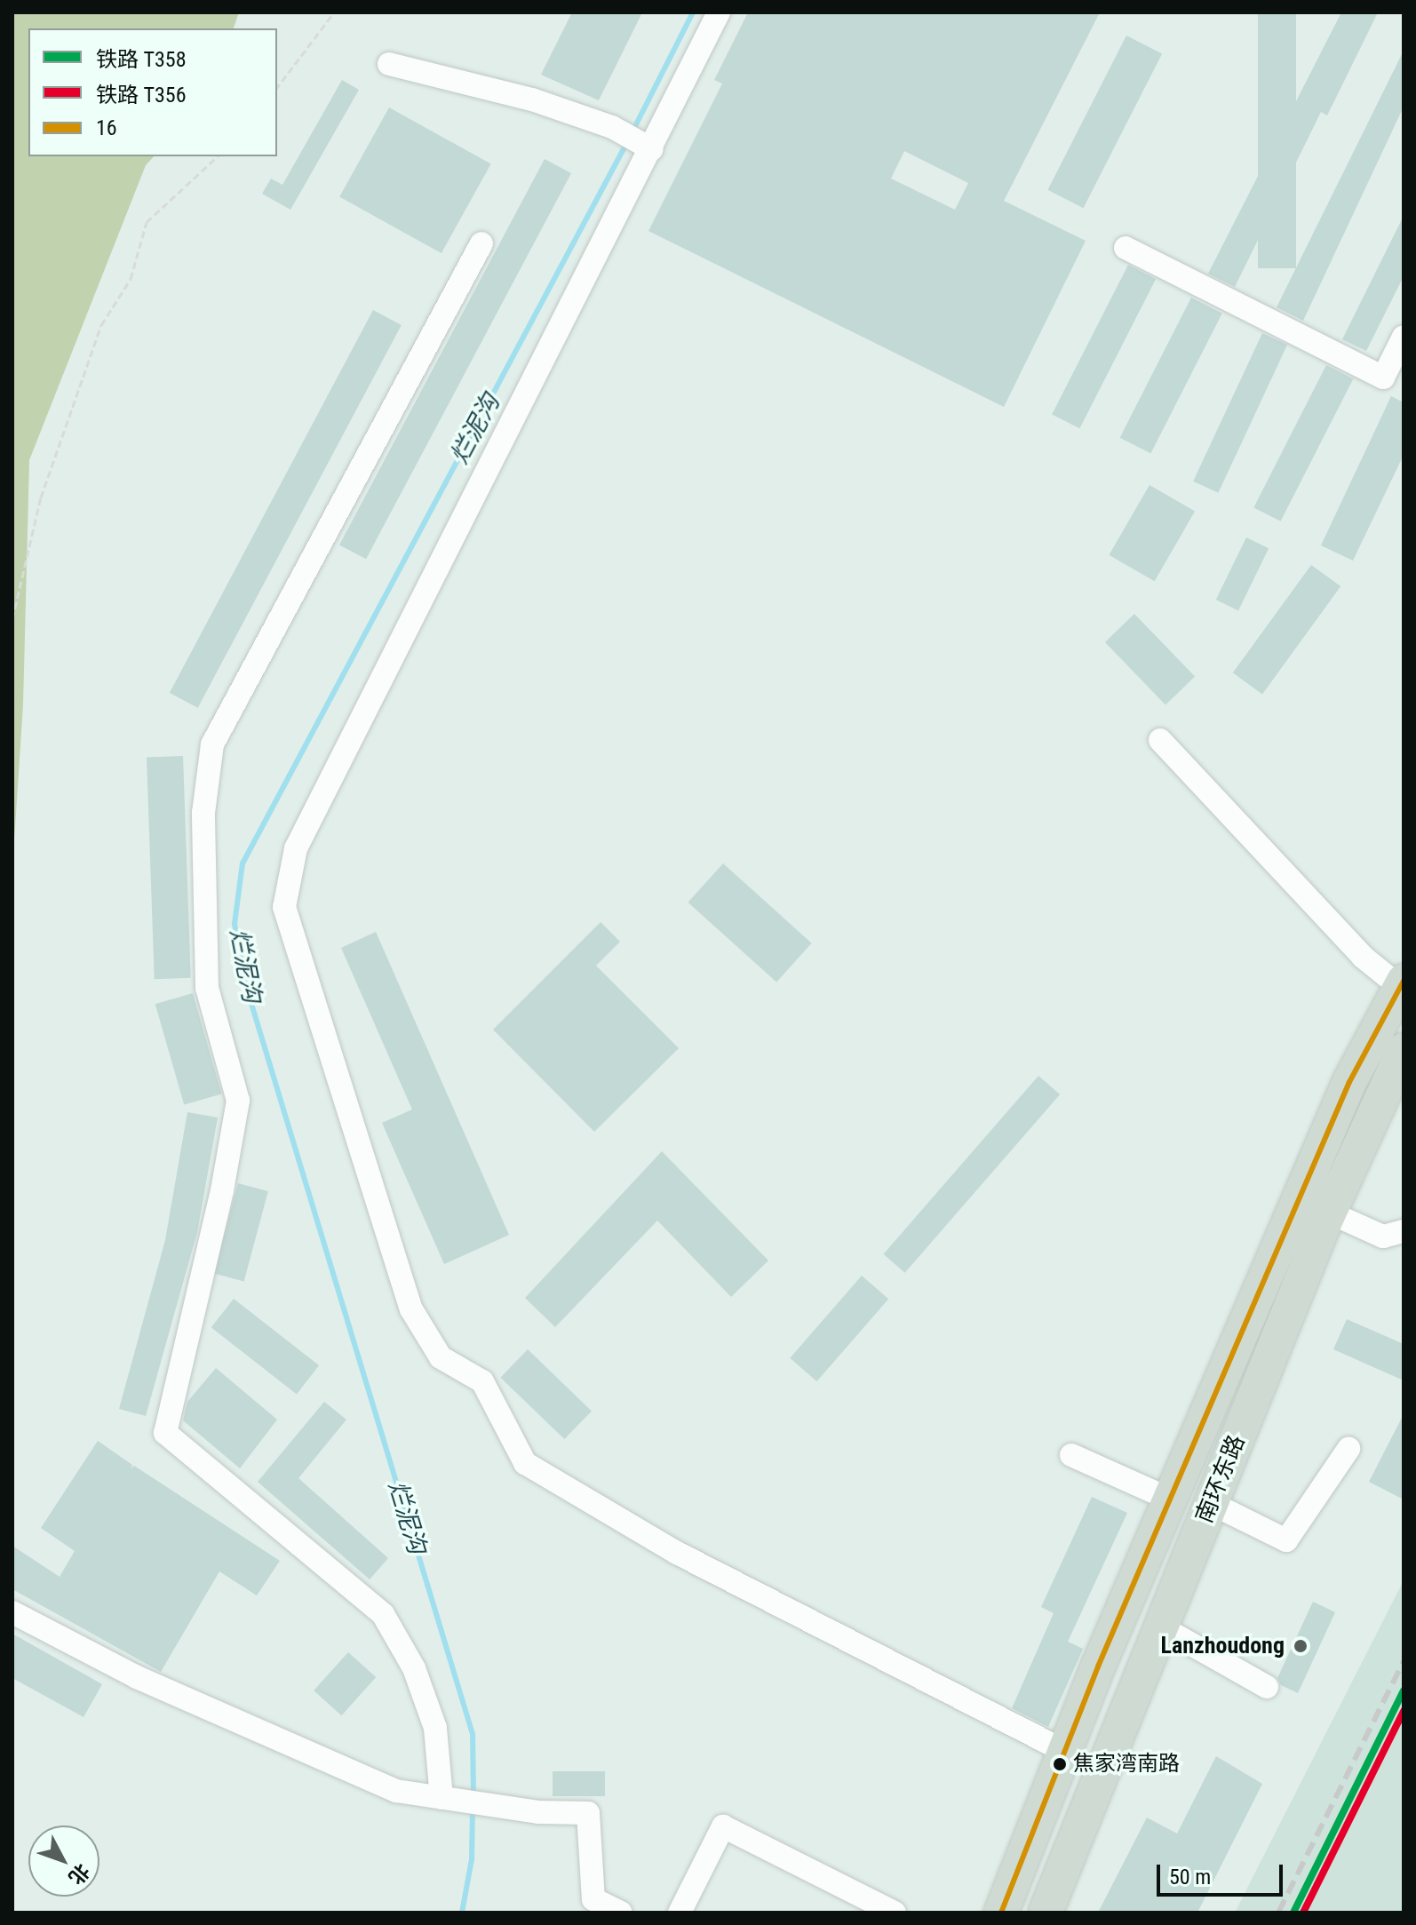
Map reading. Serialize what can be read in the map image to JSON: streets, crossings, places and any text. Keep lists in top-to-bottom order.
{
  "streets": {
    "highway": ["南环东路"]
  },
  "water": ["烂泥沟"],
  "places": ["Lanzhoudong", "焦家湾南路"],
  "lines": ["transit line 16", "rail line T358", "rail line T356"],
  "legend": ["铁路 T358", "铁路 T356", "16"],
  "scale_bar": "50 m",
  "north": "bottom right"
}
